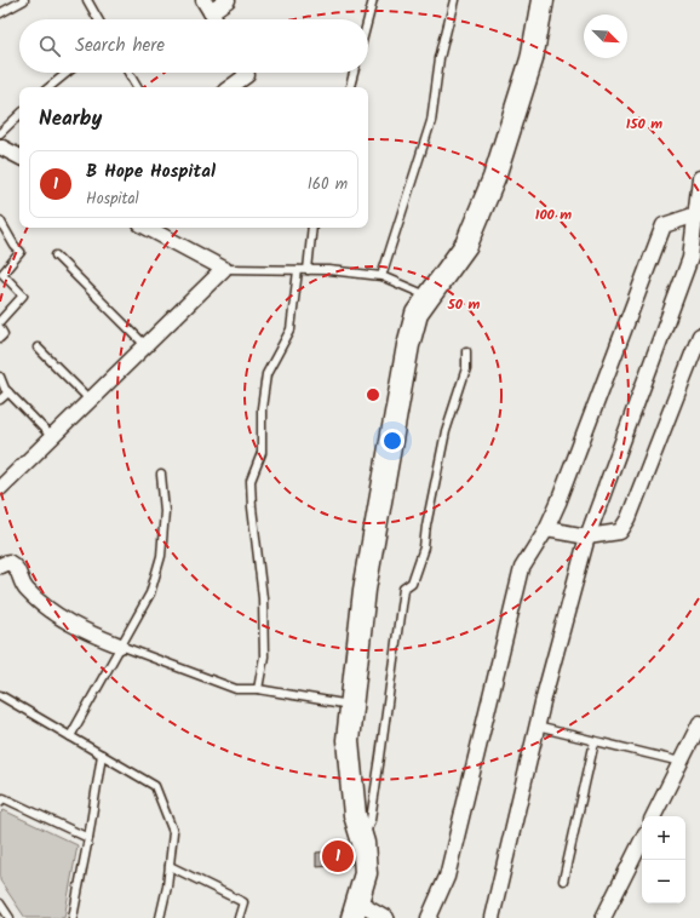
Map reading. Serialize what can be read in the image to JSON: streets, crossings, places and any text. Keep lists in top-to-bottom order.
{
  "north": "bottom right",
  "page": {
    "search": "Search here",
    "heading": "Nearby",
    "list": [
      {
        "mark": "1",
        "name": "B Hope Hospital",
        "note": "Hospital",
        "value": "160 m"
      }
    ],
    "map_buttons": ["+", "−"],
    "pins": "1"
  },
  "rings": ["150 m", "100 m", "50 m"]
}
